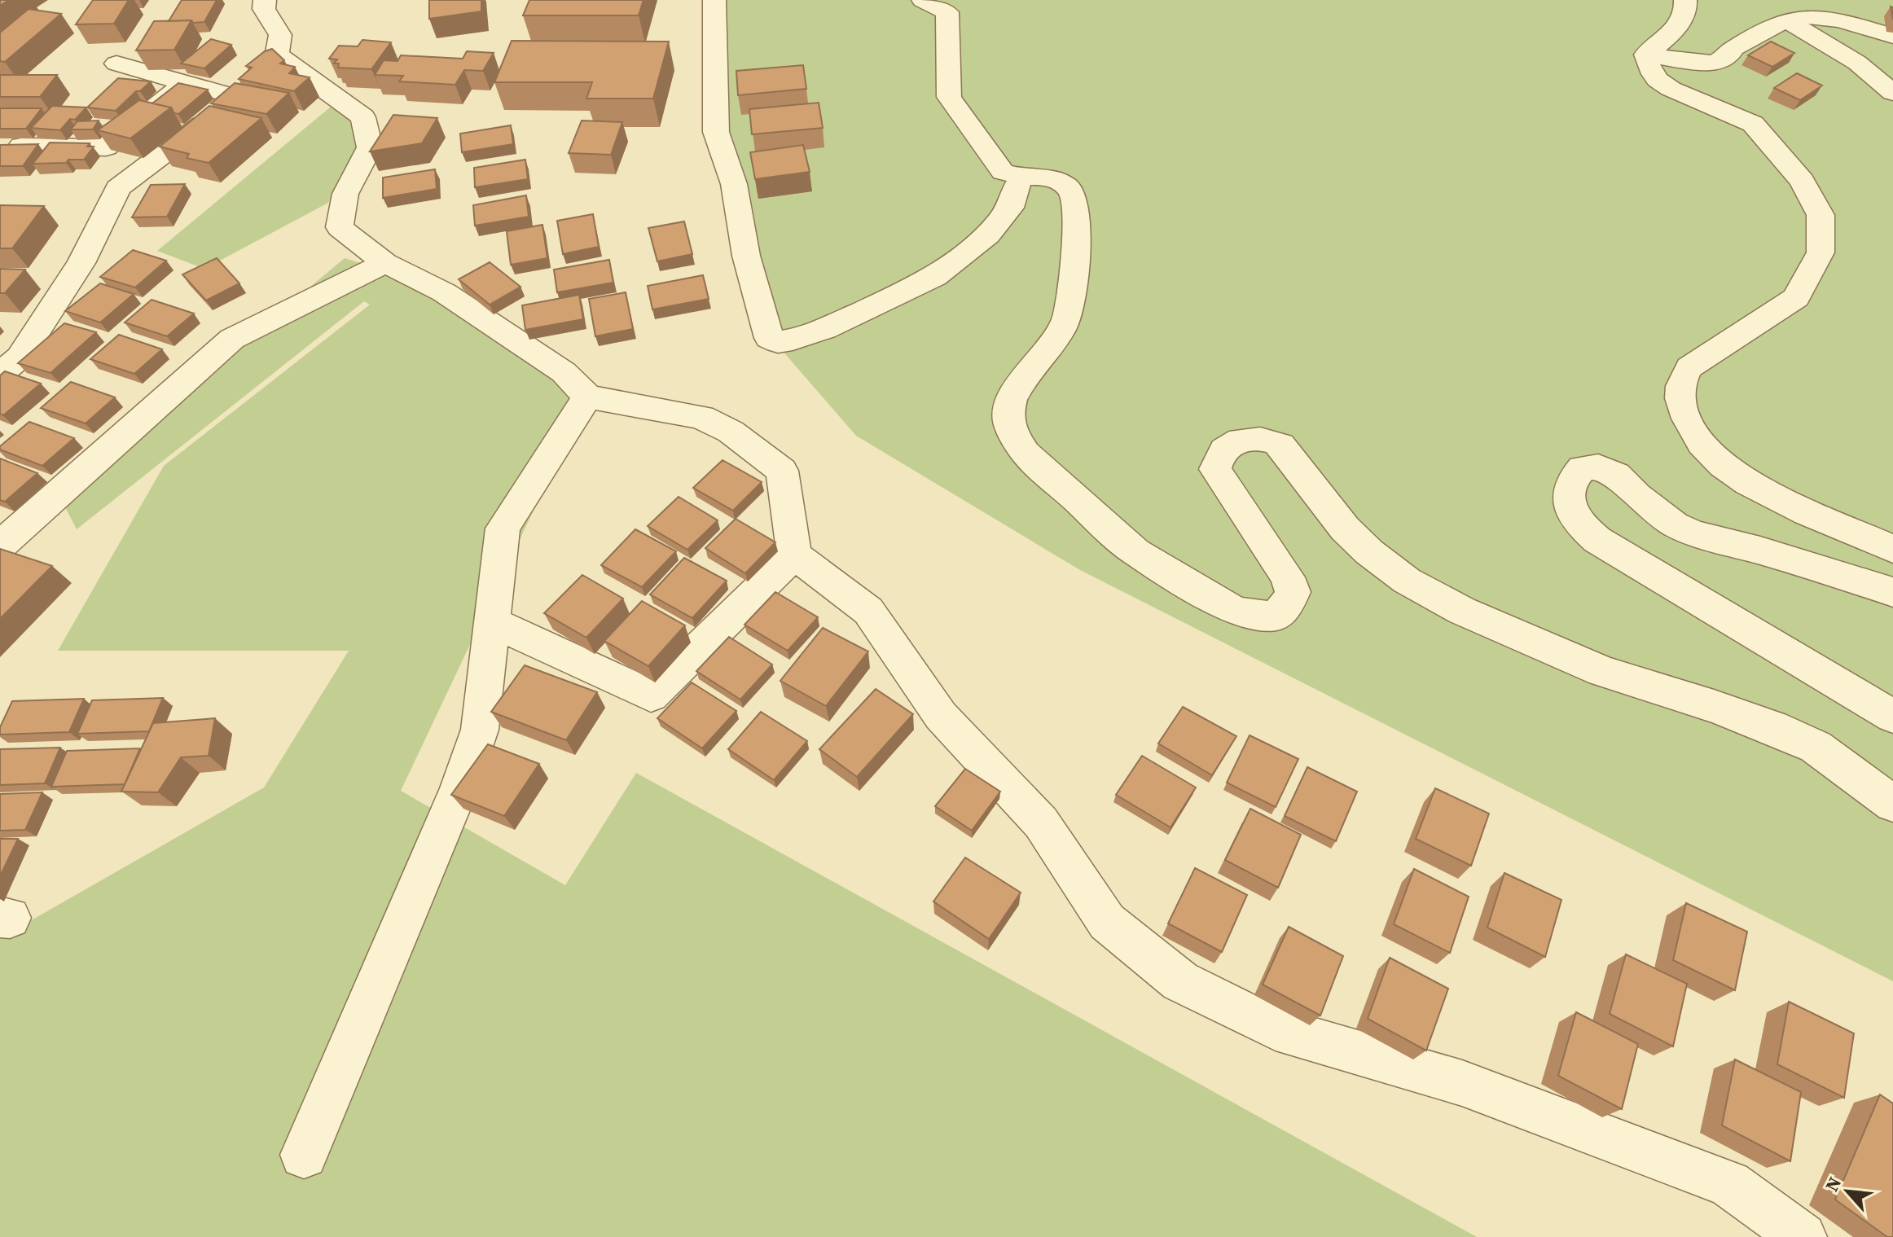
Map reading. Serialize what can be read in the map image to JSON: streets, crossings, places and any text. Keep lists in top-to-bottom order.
{
  "north": "top left"
}
